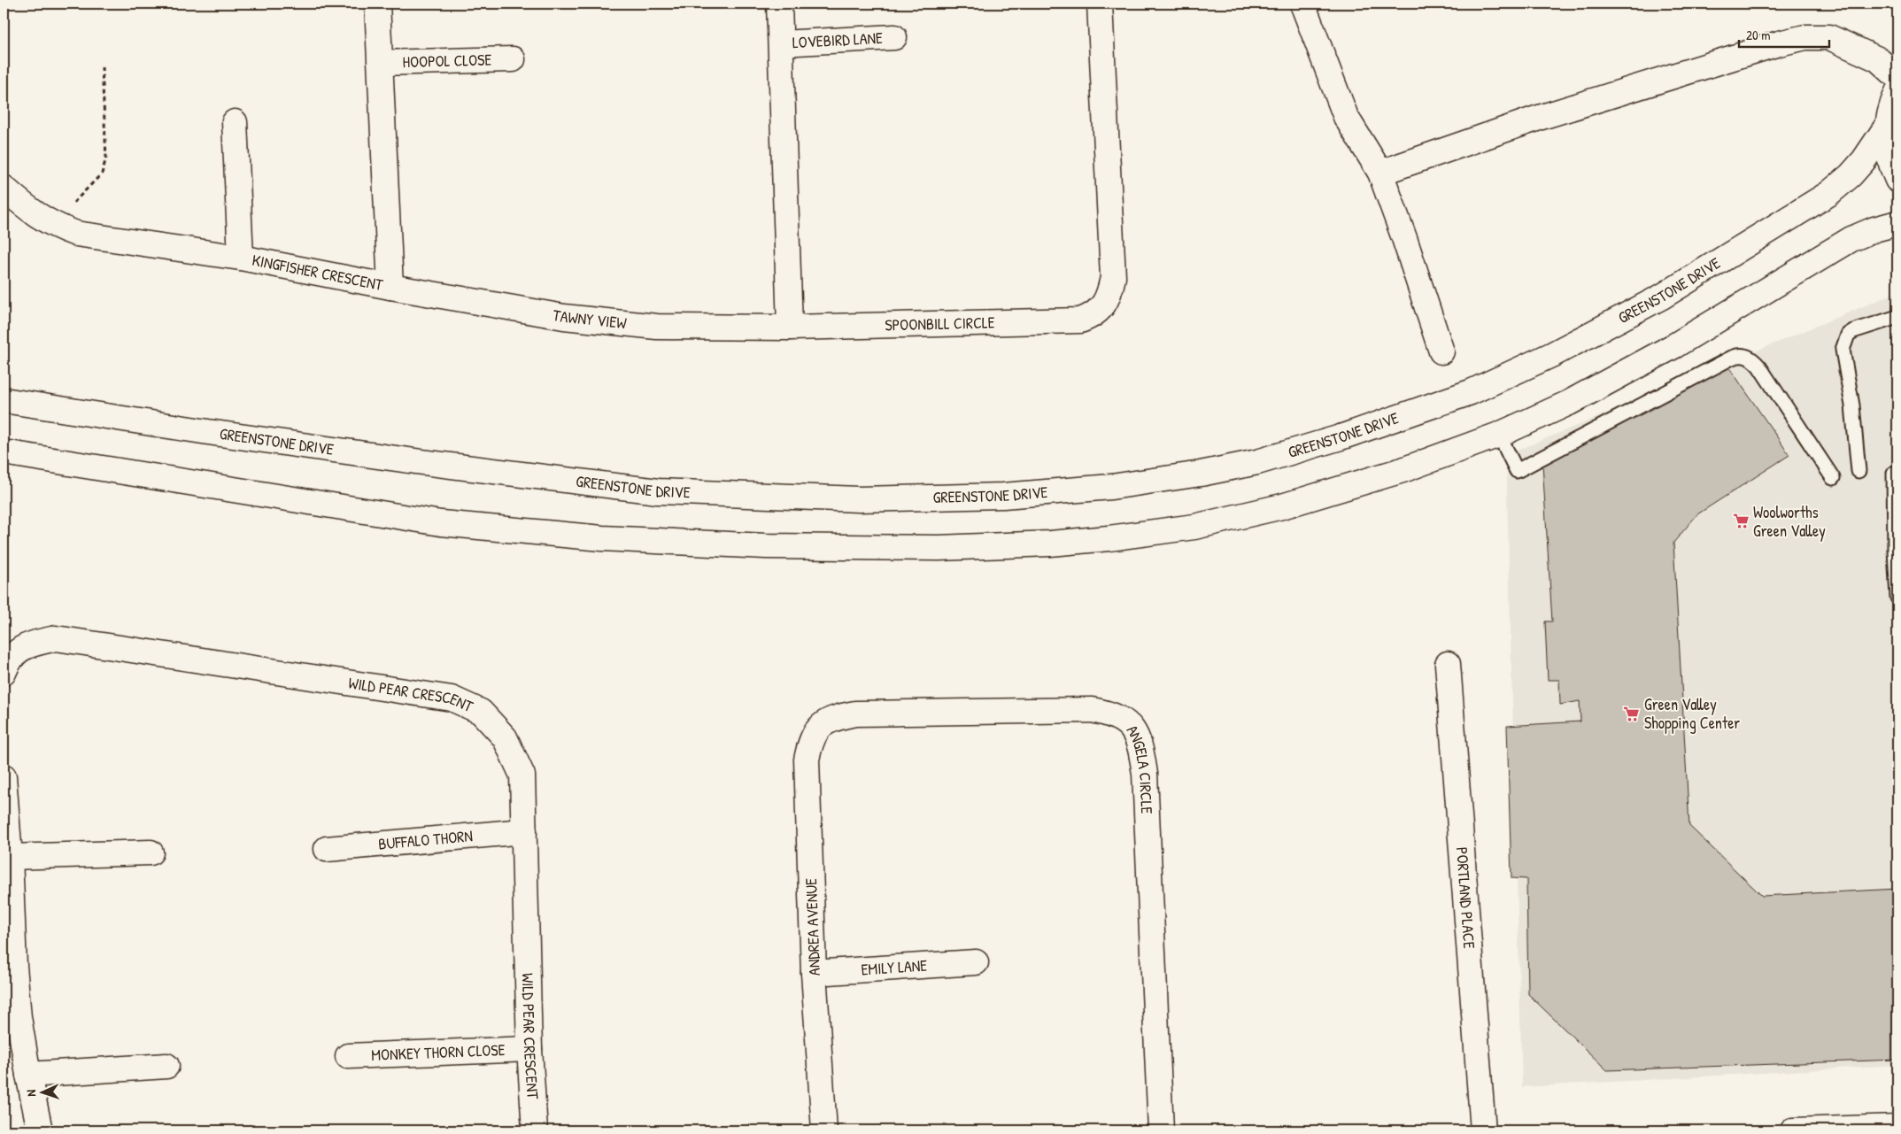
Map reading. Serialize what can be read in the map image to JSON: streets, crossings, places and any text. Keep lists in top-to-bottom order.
{
  "streets": {
    "street": [
      "LOVEBIRD LANE",
      "HOOPOL CLOSE",
      "KINGFISHER CRESCENT",
      "GREENSTONE DRIVE",
      "TAWNY VIEW",
      "SPOONBILL CIRCLE",
      "WILD PEAR CRESCENT",
      "ANGELA CIRCLE",
      "BUFFALO THORN",
      "PORTLAND PLACE",
      "ANDREA AVENUE",
      "EMILY LANE",
      "MONKEY THORN CLOSE"
    ]
  },
  "crossings": [
    ["HOOPOL CLOSE", "KINGFISHER CRESCENT"],
    ["KINGFISHER CRESCENT", "TAWNY VIEW"],
    ["TAWNY VIEW", "SPOONBILL CIRCLE"],
    ["WILD PEAR CRESCENT", "BUFFALO THORN"],
    ["WILD PEAR CRESCENT", "MONKEY THORN CLOSE"],
    ["ANGELA CIRCLE", "ANDREA AVENUE"],
    ["ANDREA AVENUE", "EMILY LANE"]
  ],
  "places": {
    "supermarket": ["Woolworths Green Valley", "Green Valley Shopping Center"]
  },
  "scale_bar": "20 m",
  "north": "left"
}
